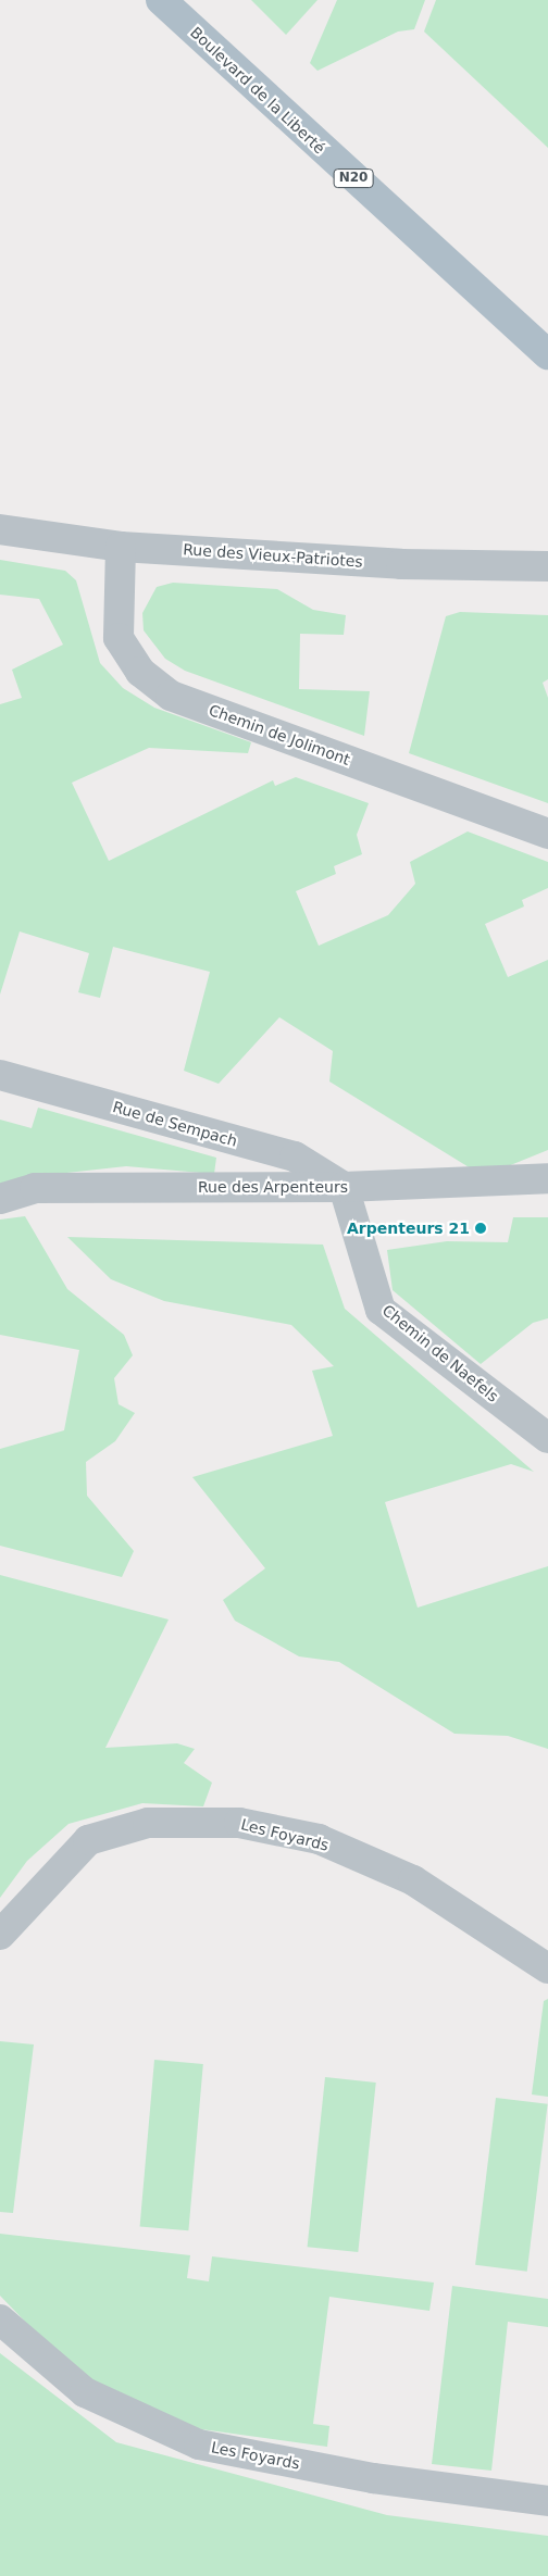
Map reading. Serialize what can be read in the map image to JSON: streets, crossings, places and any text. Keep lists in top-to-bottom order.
{
  "streets": {
    "main road": ["Boulevard de la Liberté", "N20"],
    "street": [
      "Rue des Vieux-Patriotes",
      "Chemin de Jolimont",
      "Rue de Sempach",
      "Rue des Arpenteurs",
      "Chemin de Naefels",
      "Les Foyards"
    ]
  },
  "crossings": [
    ["Rue des Vieux-Patriotes", "Chemin de Jolimont"],
    ["Rue de Sempach", "Rue des Arpenteurs"],
    ["Rue de Sempach", "Chemin de Naefels"],
    ["Rue des Arpenteurs", "Chemin de Naefels"]
  ],
  "places": ["Arpenteurs 21"]
}
